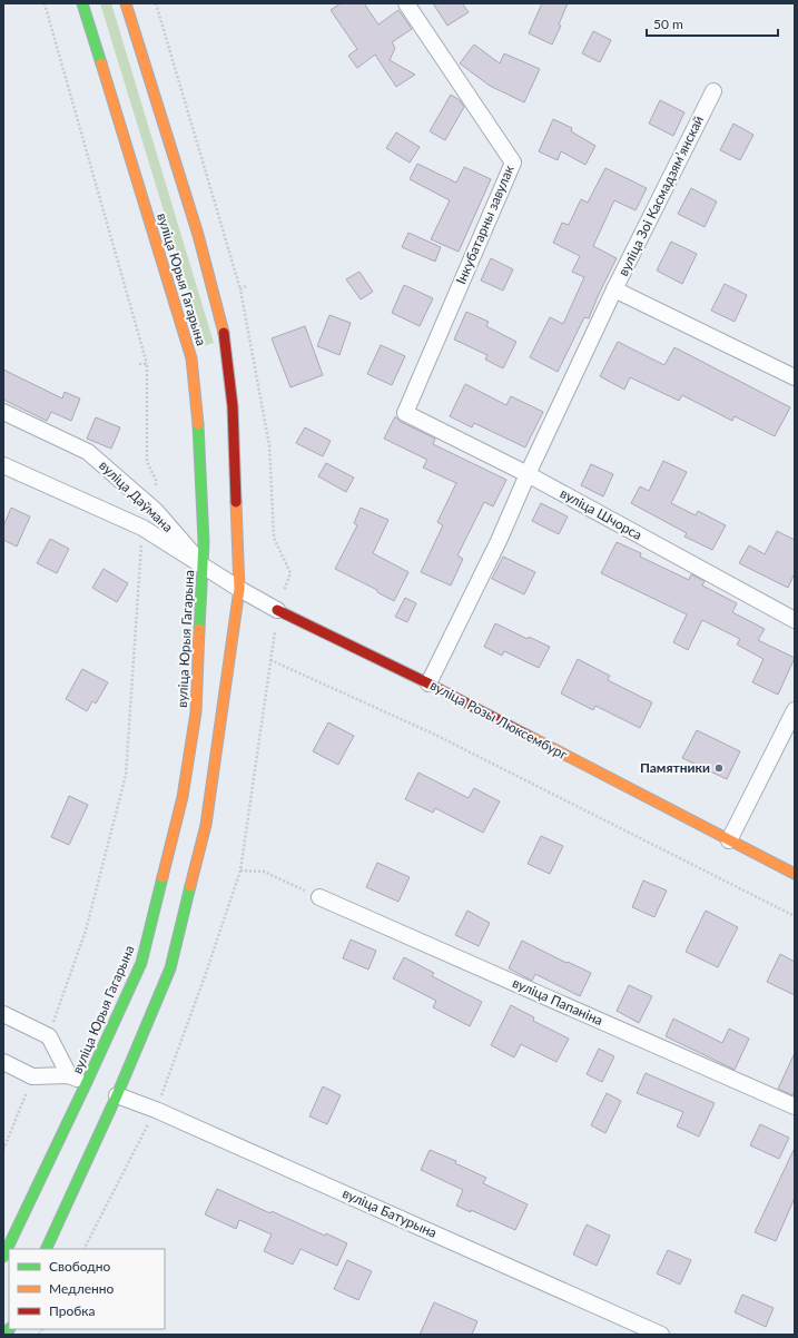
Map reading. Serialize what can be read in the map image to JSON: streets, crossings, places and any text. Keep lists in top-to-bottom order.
{
  "streets": {
    "main road": ["вуліца Юрыя Гагарына", "вуліца Розы Люксембург"],
    "street": [
      "вуліца Зоі Касмадзямʼянскай",
      "Інкубатарны завулак",
      "вуліца Даўмана",
      "вуліца Шчорса",
      "вуліца Папаніна",
      "вуліца Батурына"
    ]
  },
  "crossings": [
    ["Інкубатарны завулак", "вуліца Шчорса"],
    ["вуліца Юрыя Гагарына", "вуліца Даўмана"],
    ["вуліца Юрыя Гагарына", "вуліца Розы Люксембург"],
    ["вуліца Юрыя Гагарына", "вуліца Батурына"],
    ["вуліца Даўмана", "вуліца Розы Люксембург"]
  ],
  "places": ["Памятники"],
  "legend": ["Свободно", "Медленно", "Пробка"],
  "scale_bar": "50 m"
}
